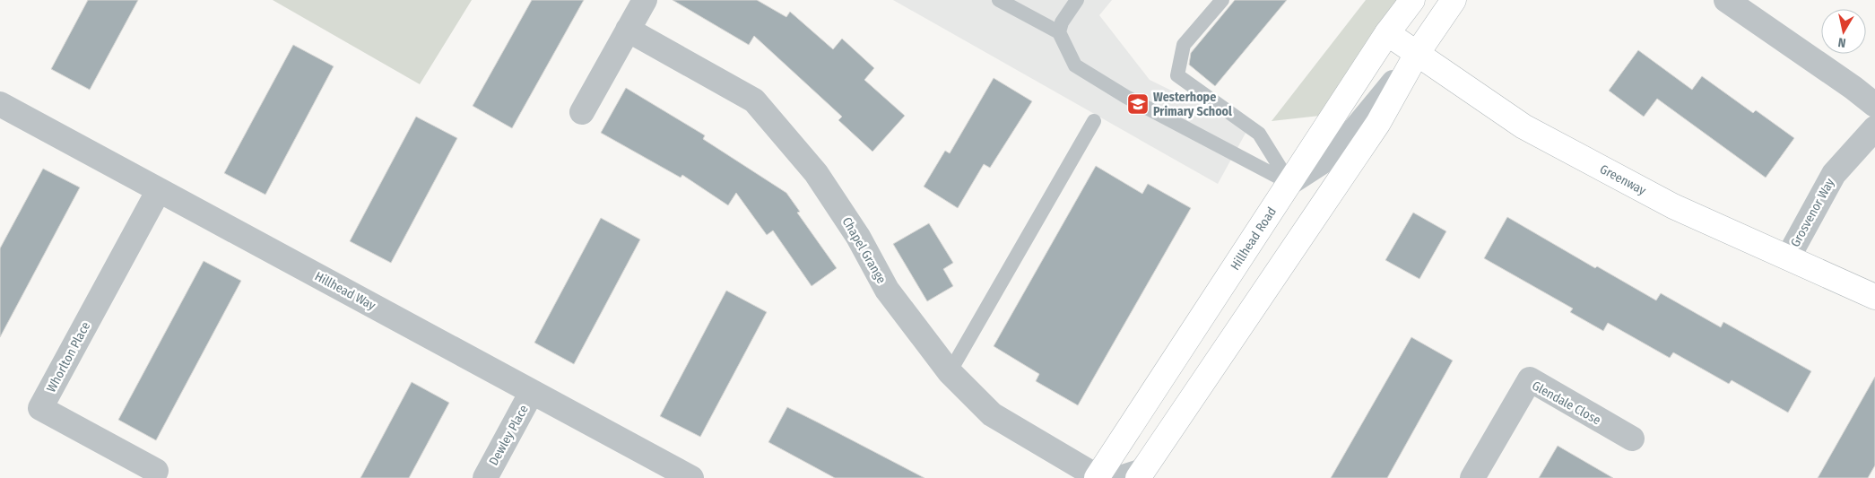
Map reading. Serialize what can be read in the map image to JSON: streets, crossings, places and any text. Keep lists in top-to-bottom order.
{
  "streets": {
    "street": [
      "Greenway",
      "Grosvenor Way",
      "Hillhead Road",
      "Chapel Grange",
      "Hillhead Way",
      "Whorlton Place",
      "Glendale Close",
      "Dewley Place"
    ]
  },
  "crossings": [
    ["Greenway", "Grosvenor Way"],
    ["Greenway", "Hillhead Road"],
    ["Hillhead Road", "Chapel Grange"],
    ["Hillhead Way", "Whorlton Place"],
    ["Hillhead Way", "Dewley Place"]
  ],
  "places": {
    "school or university": ["Westerhope Primary School"]
  },
  "north": "bottom"
}
